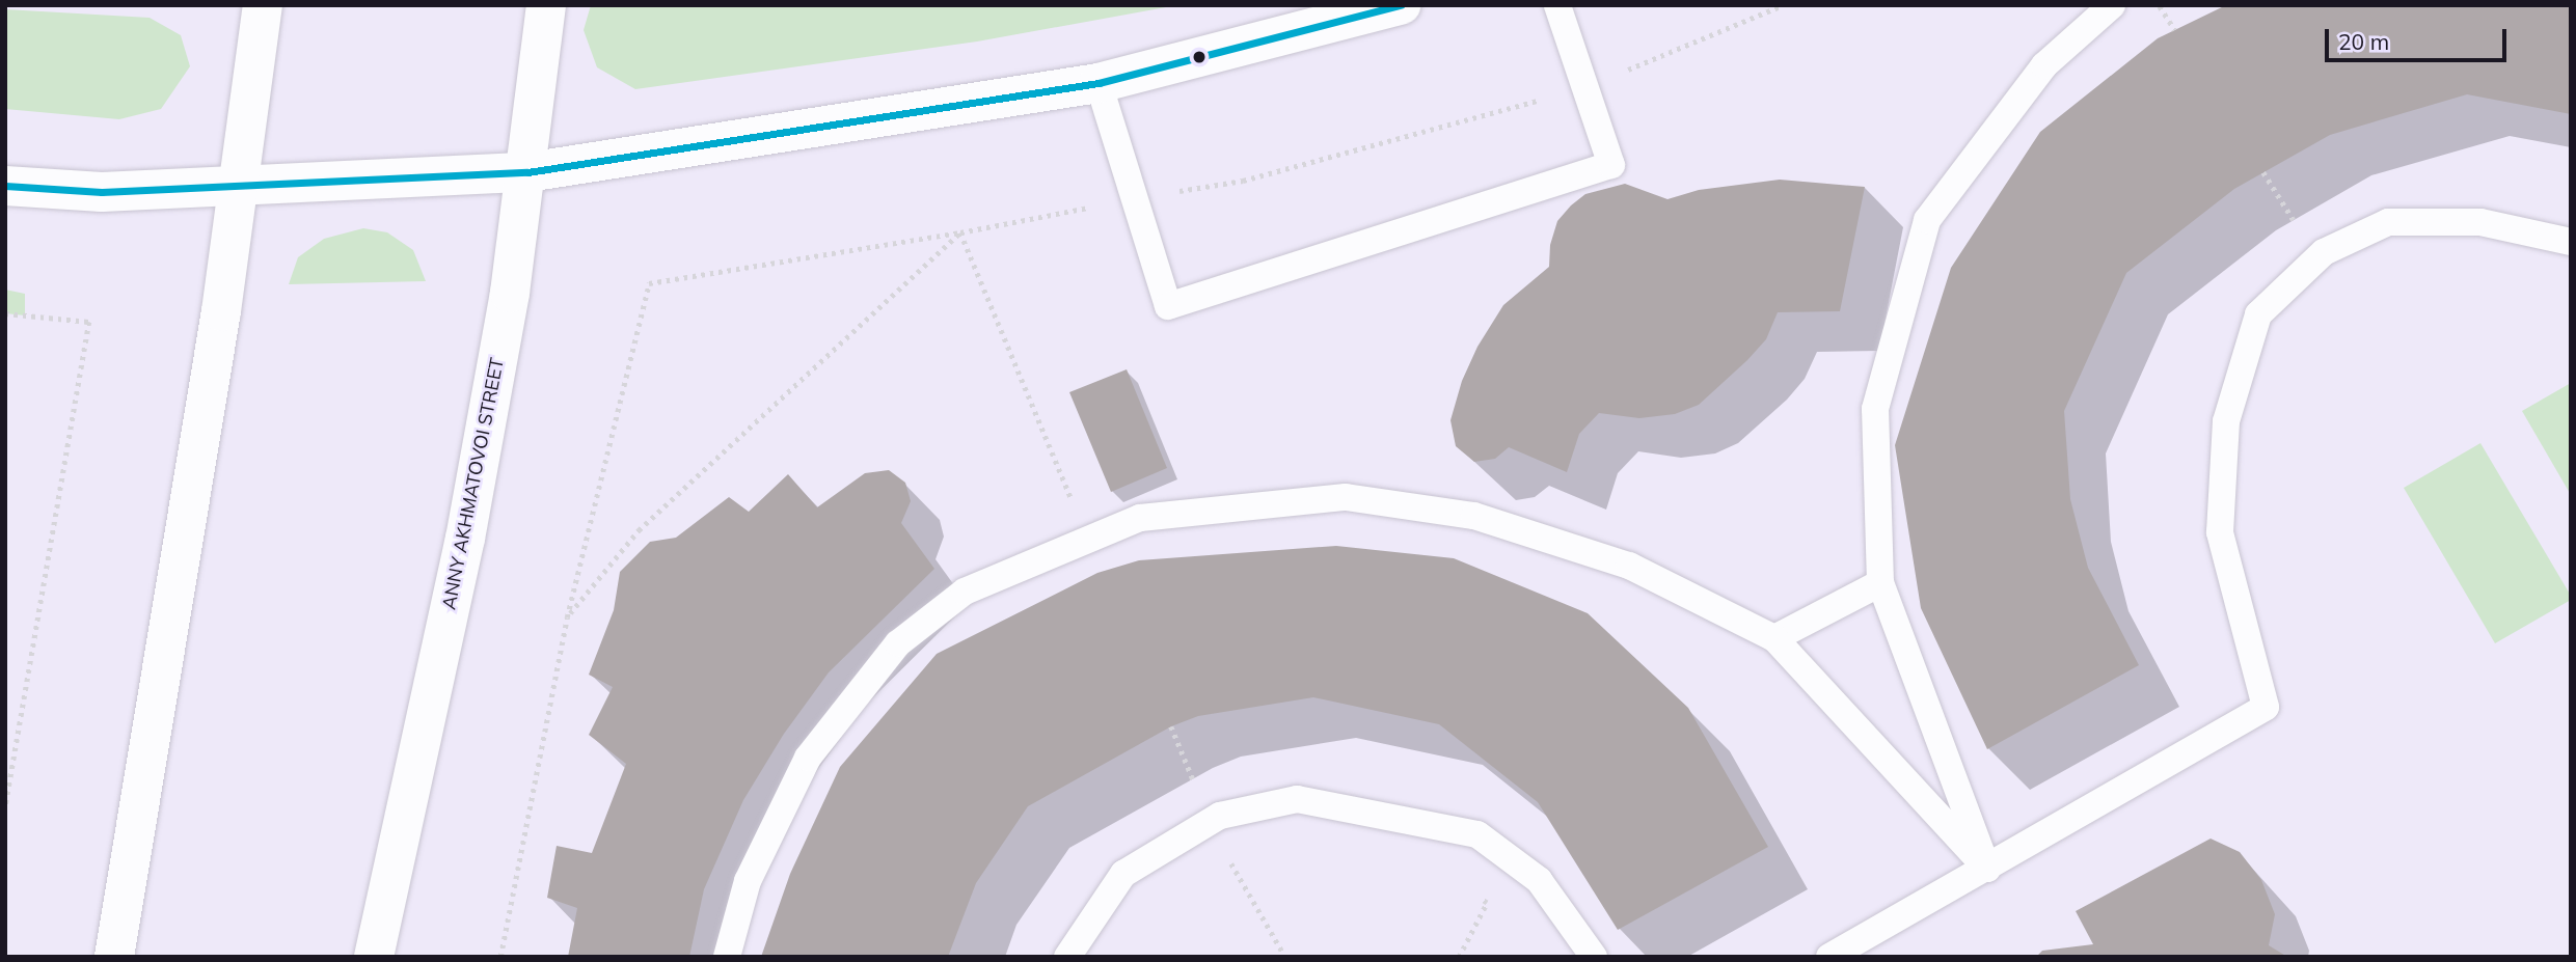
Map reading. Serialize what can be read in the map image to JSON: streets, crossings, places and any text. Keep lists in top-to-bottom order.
{
  "streets": {
    "main road": ["ANNY AKHMATOVOI STREET"]
  },
  "scale_bar": "20 m"
}
